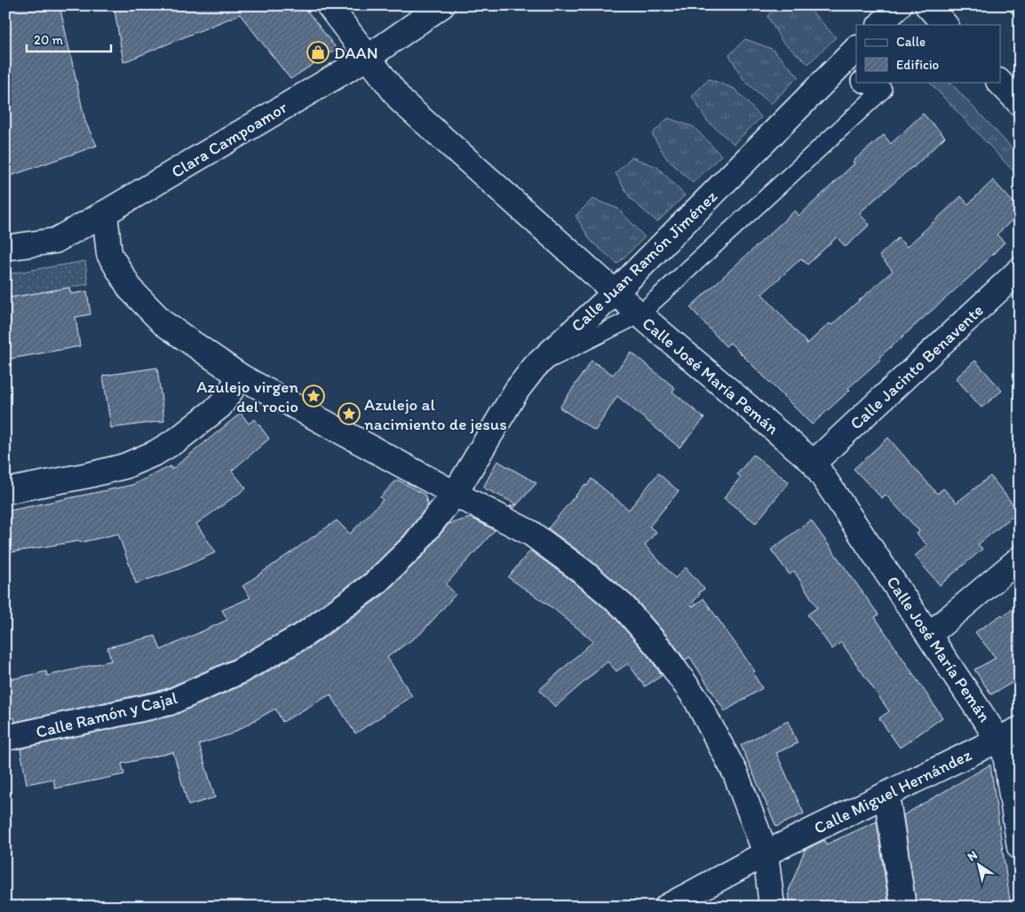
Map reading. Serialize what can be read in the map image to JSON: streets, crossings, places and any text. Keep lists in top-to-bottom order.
{
  "streets": {
    "street": [
      "Clara Campoamor",
      "Calle Juan Ramón Jiménez",
      "Calle Jacinto Benavente",
      "Calle José María Pemán",
      "Calle Ramón y Cajal",
      "Calle Miguel Hernández"
    ]
  },
  "crossings": [
    ["Clara Campoamor", "Calle José María Pemán"],
    ["Calle Juan Ramón Jiménez", "Calle José María Pemán"],
    ["Calle Juan Ramón Jiménez", "Calle Ramón y Cajal"],
    ["Calle Jacinto Benavente", "Calle José María Pemán"],
    ["Calle José María Pemán", "Calle Miguel Hernández"]
  ],
  "places": {
    "shop": ["DAAN"],
    "place": ["Azulejo virgen del rocio", "Azulejo al nacimiento de jesus"]
  },
  "legend": ["Calle", "Edificio"],
  "scale_bar": "20 m",
  "north": "top left"
}
